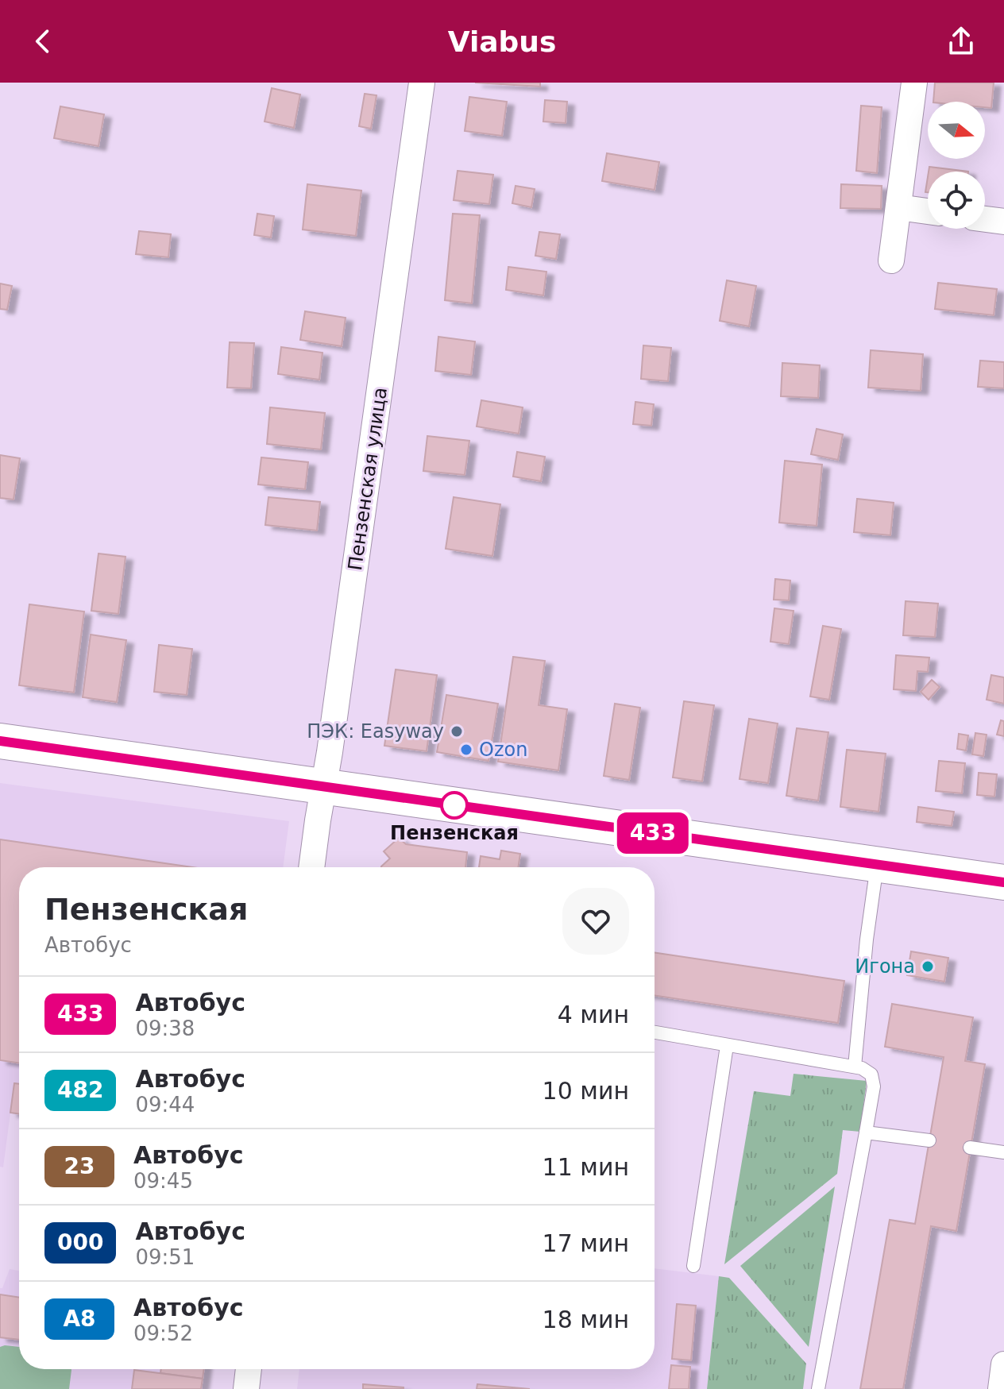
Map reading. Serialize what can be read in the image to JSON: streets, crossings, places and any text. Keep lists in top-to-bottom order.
{
  "streets": {
    "street": ["Пензенская улица"]
  },
  "places": [
    "ПЭК: Easyway",
    "Ozon",
    "Пензенская",
    "Игона"
  ],
  "lines": ["bus line 433"],
  "north": "right",
  "page": {
    "header": "Viabus",
    "on_map": "433",
    "heading": ["Пензенская", "Автобус"],
    "list": [
      {
        "mark": "433",
        "name": "Автобус",
        "note": "09:38",
        "value": "4 мин"
      },
      {
        "mark": "482",
        "name": "Автобус",
        "note": "09:44",
        "value": "10 мин"
      },
      {
        "mark": "23",
        "name": "Автобус",
        "note": "09:45",
        "value": "11 мин"
      },
      {
        "mark": "000",
        "name": "Автобус",
        "note": "09:51",
        "value": "17 мин"
      },
      {
        "mark": "А8",
        "name": "Автобус",
        "note": "09:52",
        "value": "18 мин"
      }
    ]
  }
}
